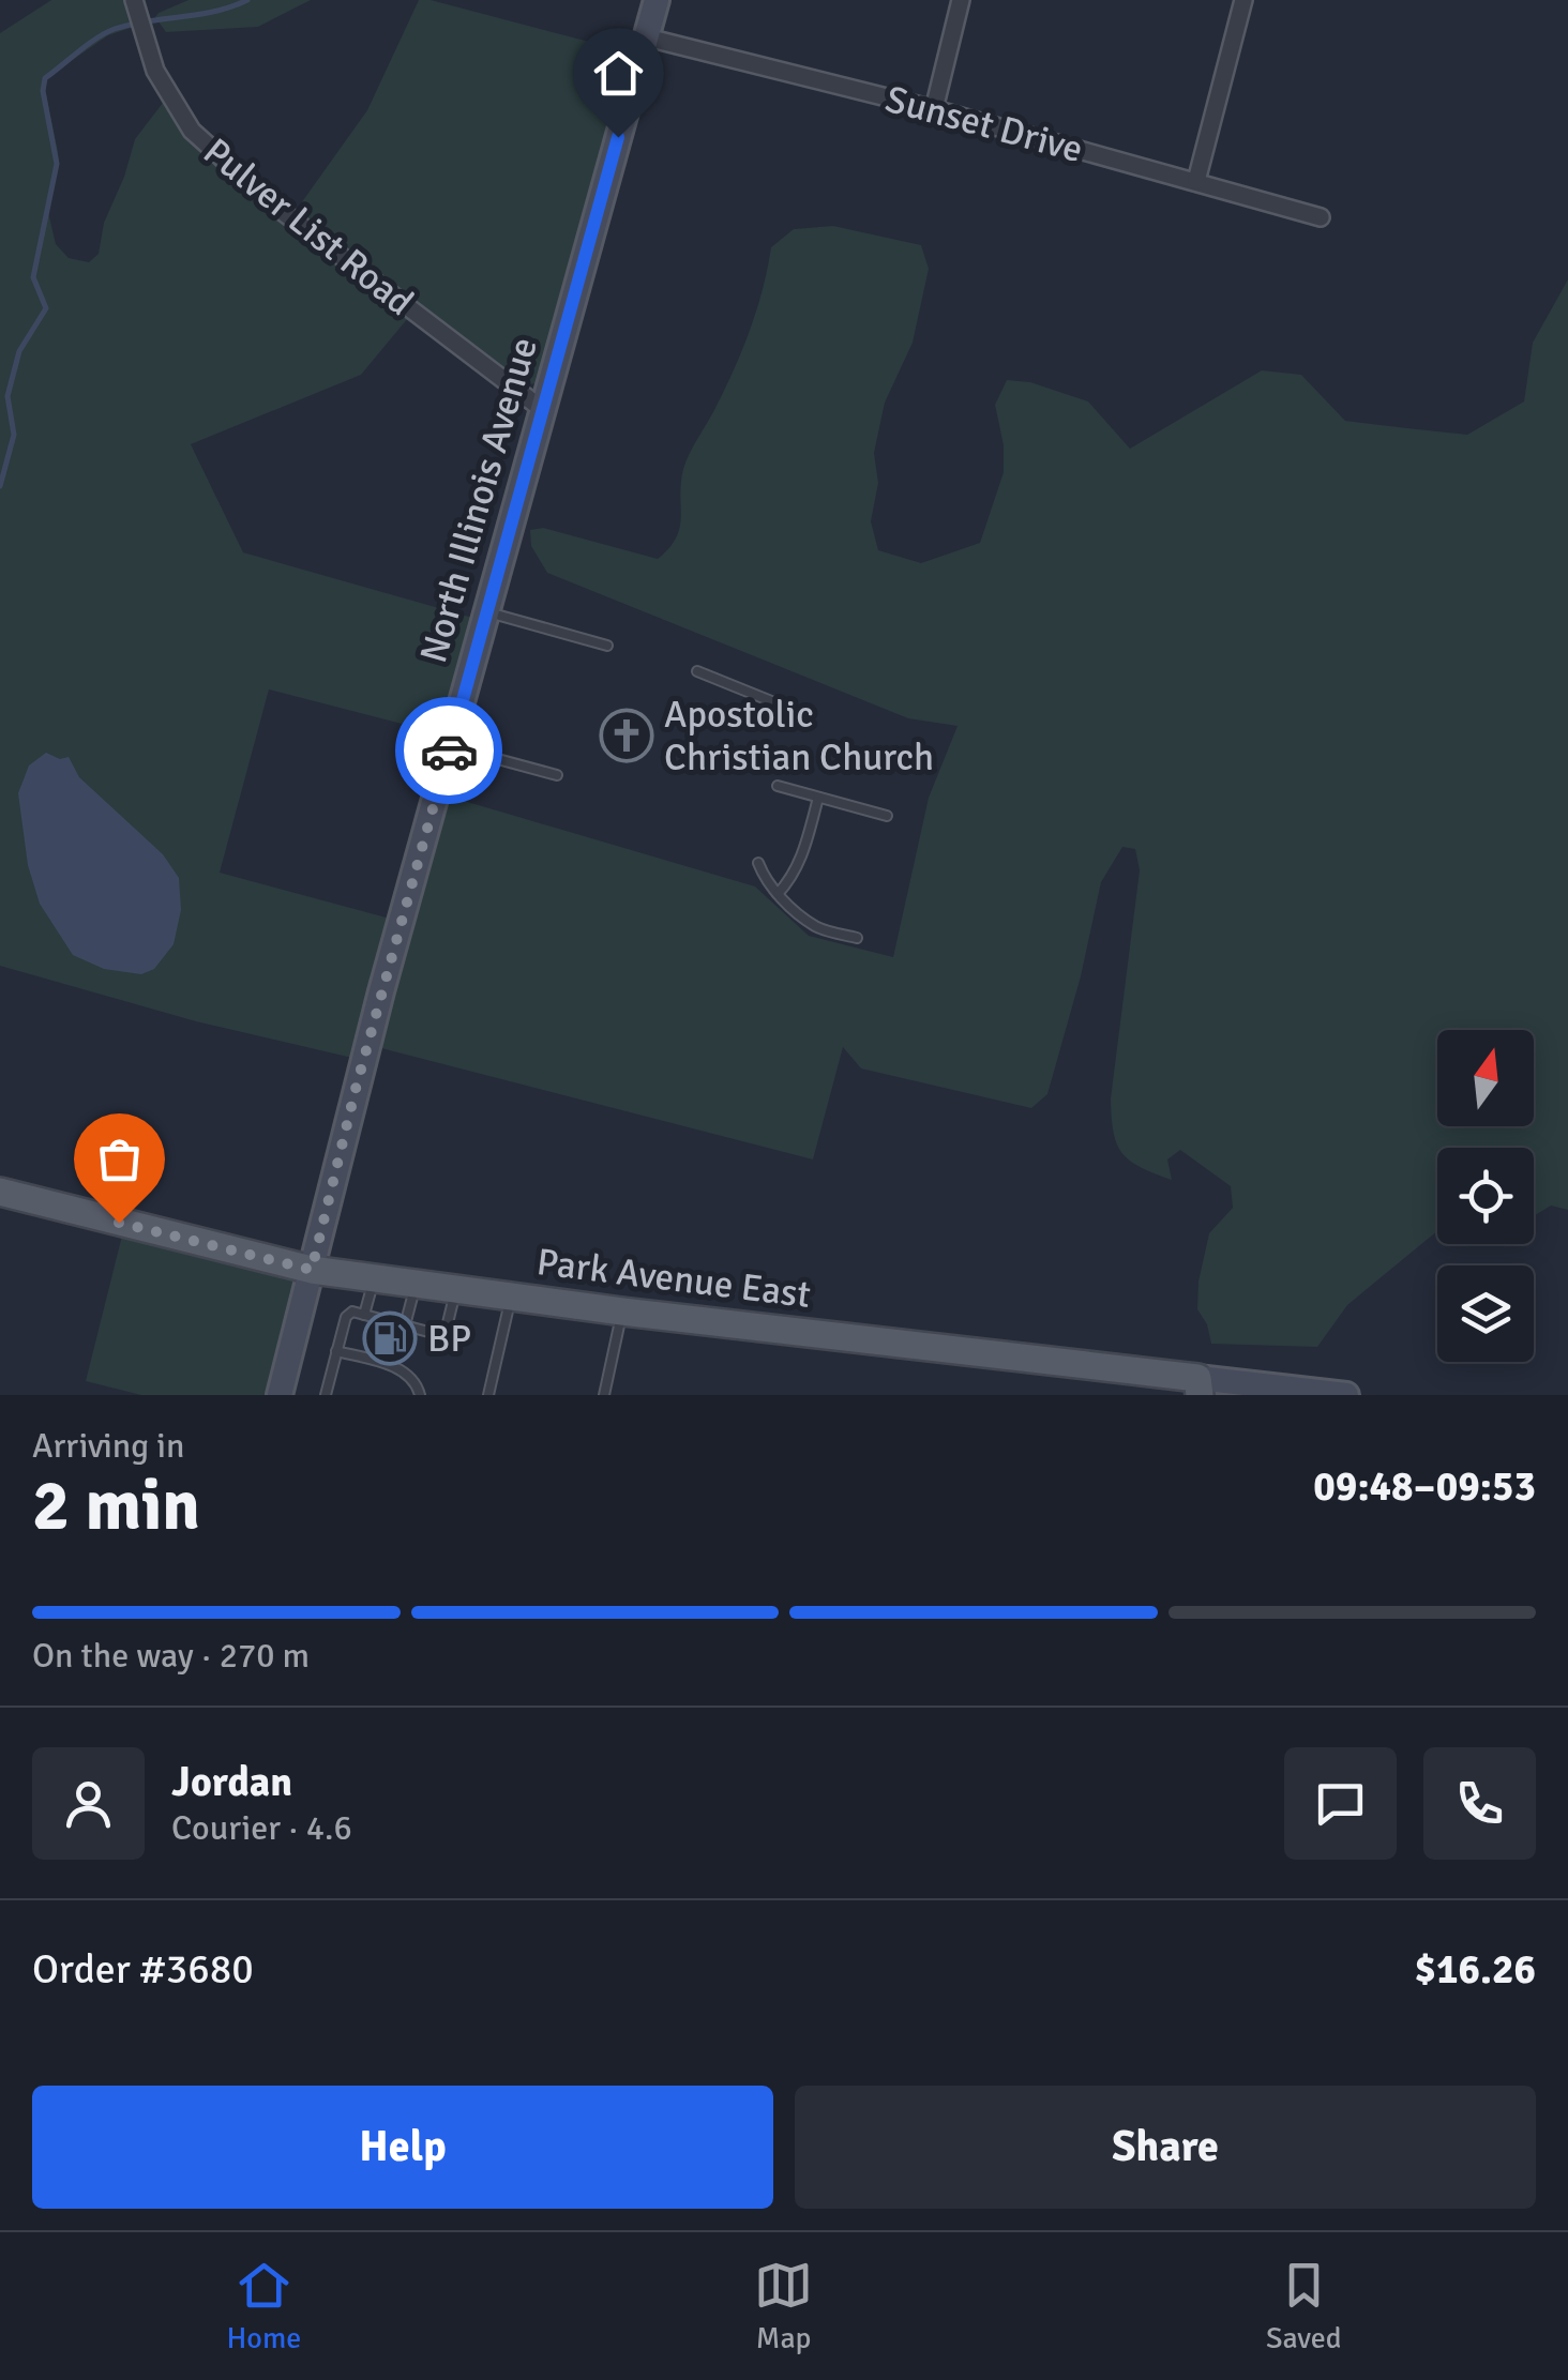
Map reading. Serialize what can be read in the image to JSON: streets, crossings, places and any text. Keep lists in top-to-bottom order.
{
  "streets": {
    "main road": ["Park Avenue East"],
    "street": ["Sunset Drive", "Pulver List Road", "North Illinois Avenue"]
  },
  "crossings": [
    ["Sunset Drive", "North Illinois Avenue"],
    ["Pulver List Road", "North Illinois Avenue"],
    ["North Illinois Avenue", "Park Avenue East"]
  ],
  "places": {
    "church": ["Apostolic Christian Church"],
    "fuel station": ["BP"]
  },
  "north": "top",
  "page": {
    "heading": ["2 min", "Arriving in", "09:48–09:53"],
    "panel": [
      "Jordan",
      "Courier · 4.6",
      "Order #3680",
      "$16.26"
    ],
    "bar": "On the way · 270 m",
    "buttons": ["Help", "Share"],
    "tabs": ["Home", "Map", "Saved"]
  }
}
